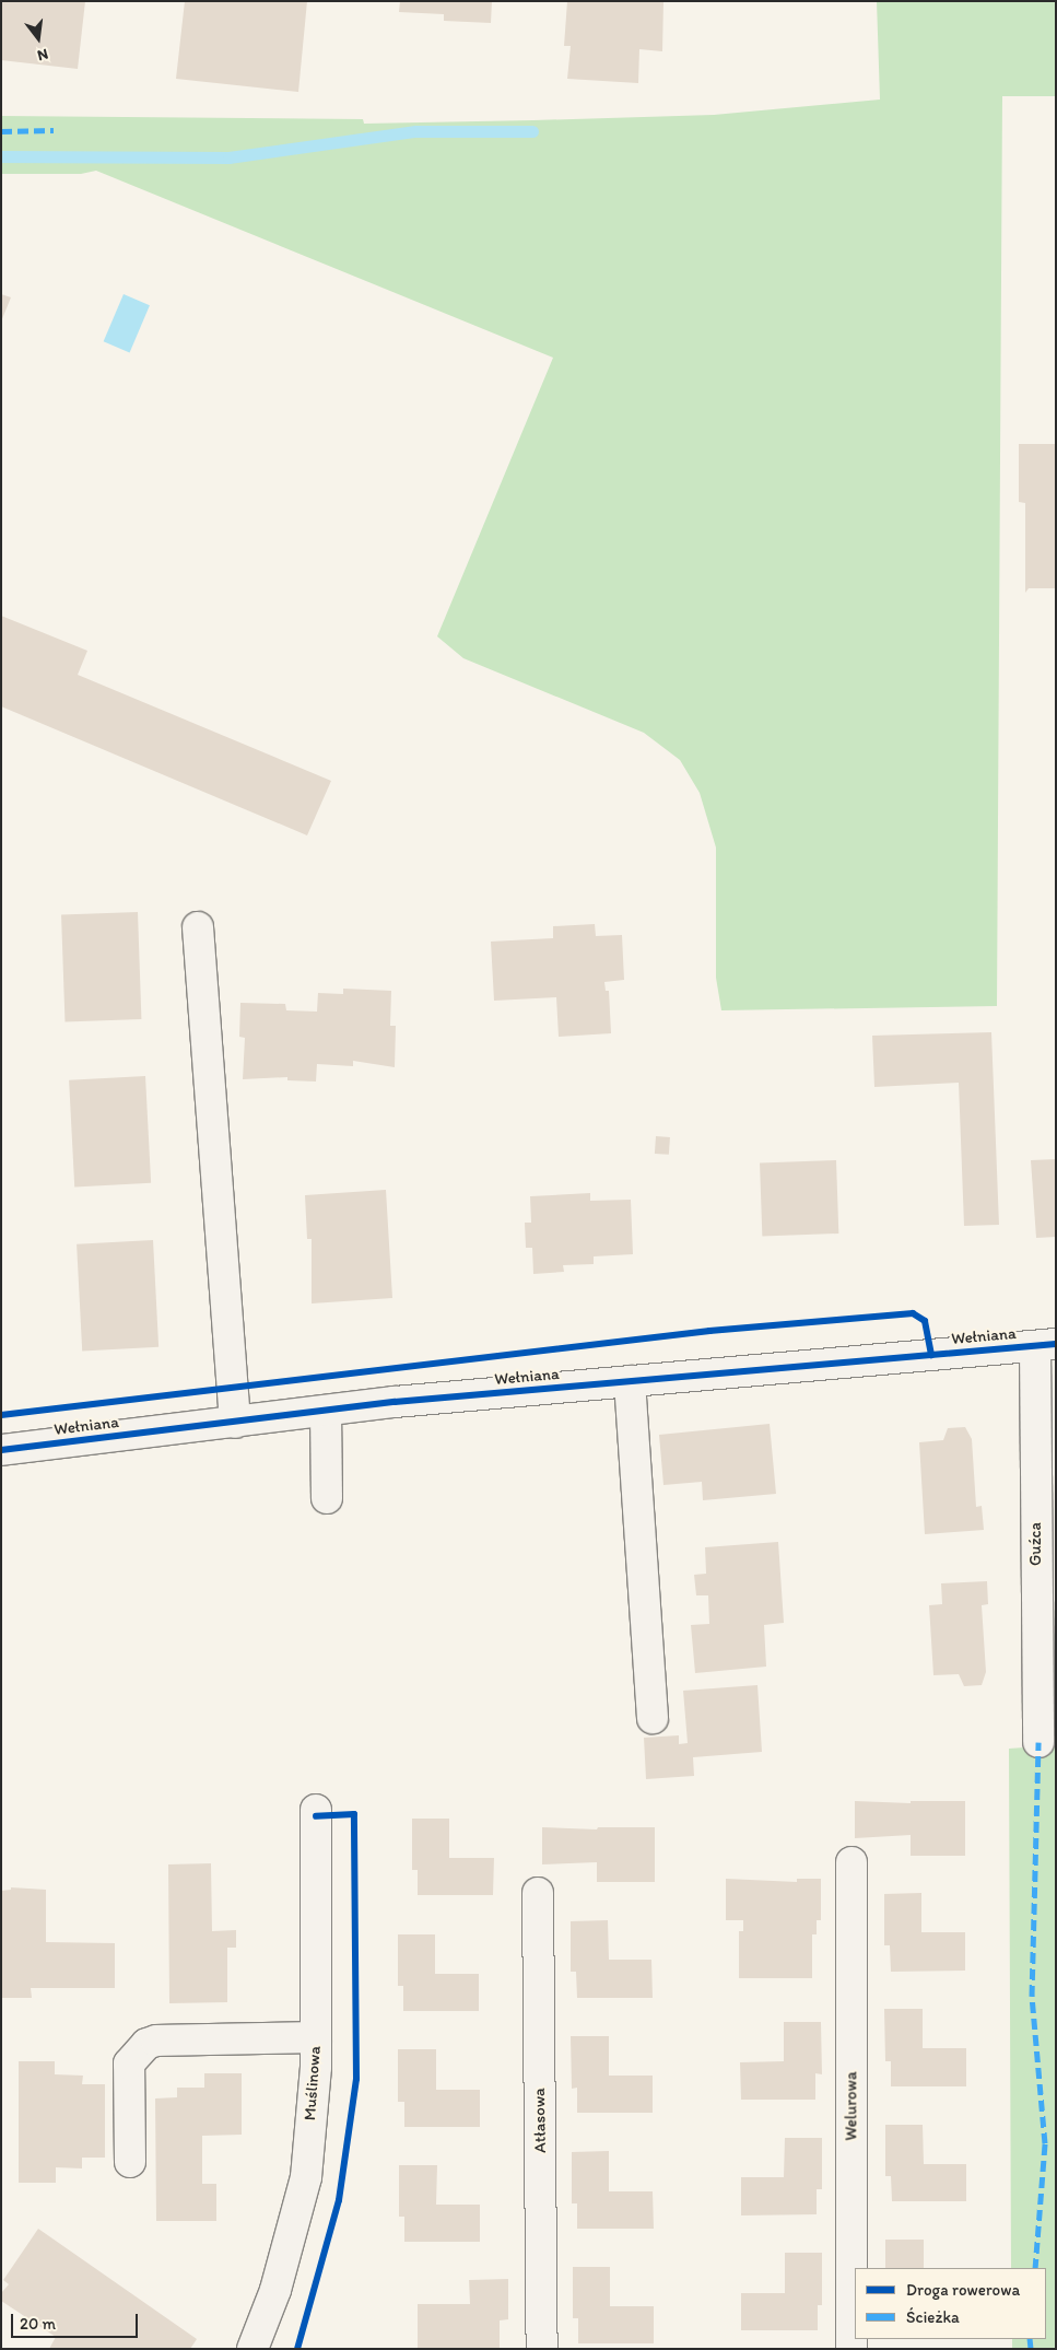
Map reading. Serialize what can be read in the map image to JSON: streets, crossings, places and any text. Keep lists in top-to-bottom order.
{
  "streets": {
    "street": [
      "Wełniana",
      "Guźca",
      "Muślinowa",
      "Welurowa",
      "Atłasowa"
    ]
  },
  "crossings": [
    ["Wełniana", "Guźca"]
  ],
  "legend": ["Droga rowerowa", "Ścieżka"],
  "scale_bar": "20 m",
  "north": "bottom"
}
